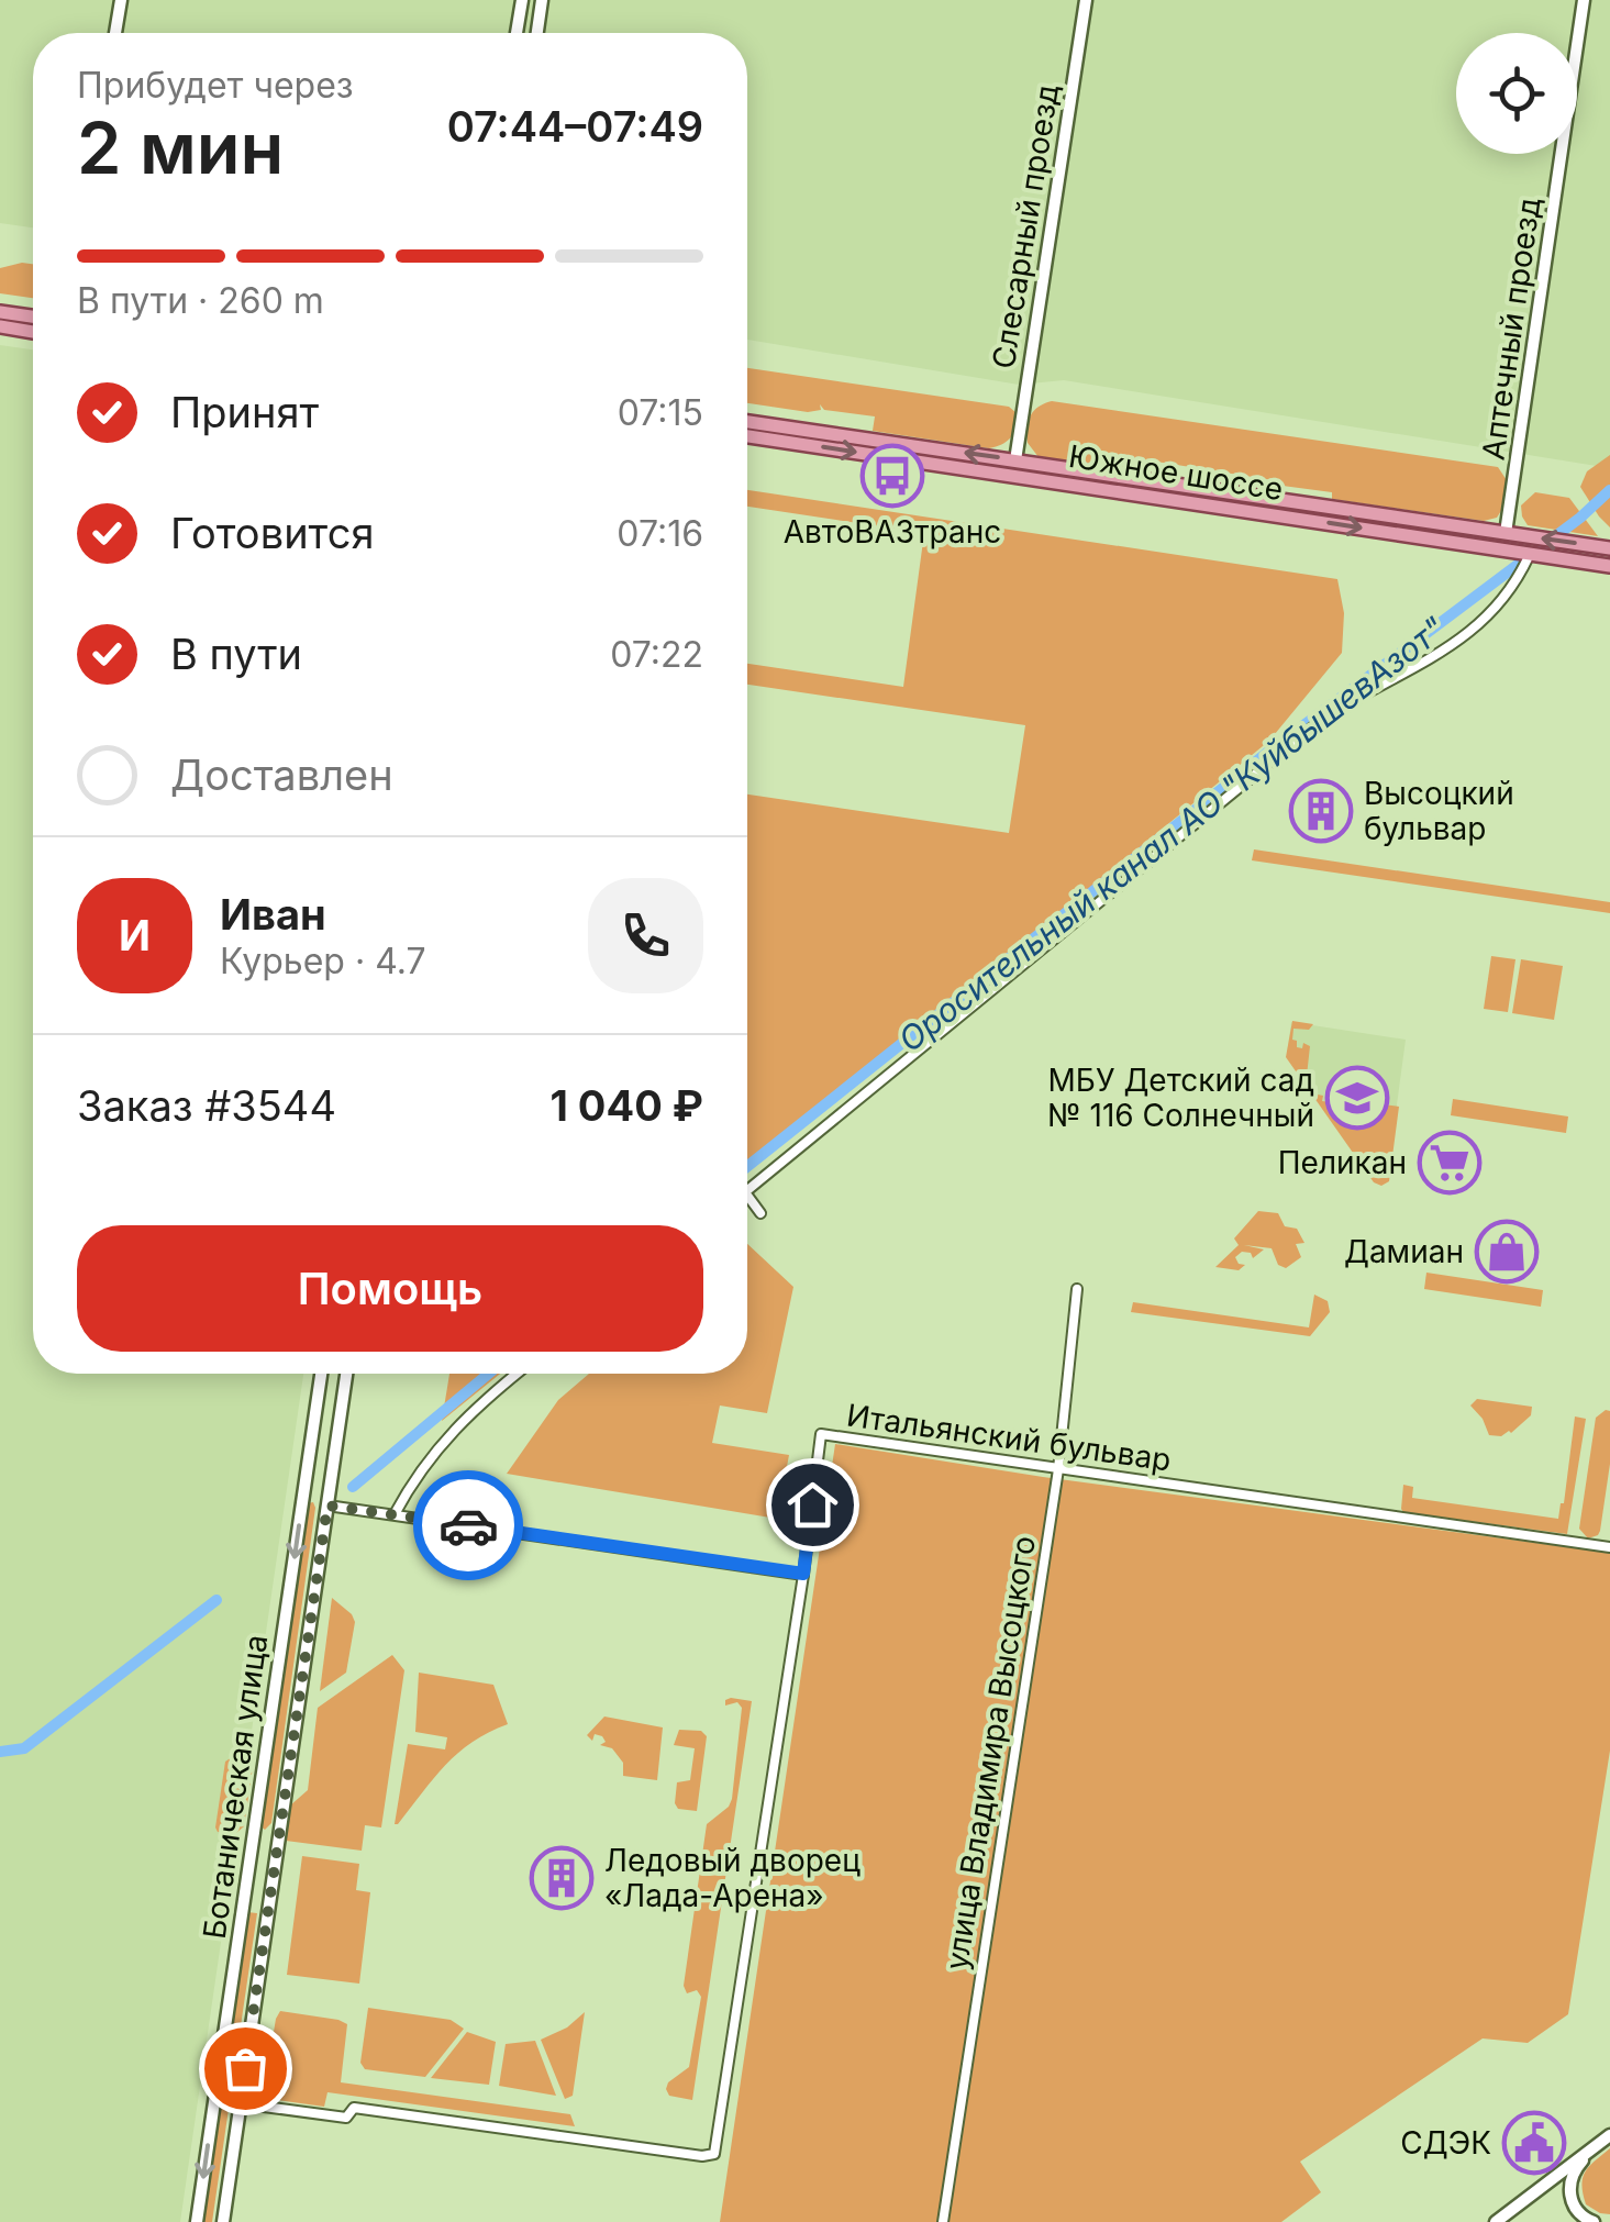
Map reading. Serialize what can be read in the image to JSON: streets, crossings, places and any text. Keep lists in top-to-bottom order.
{
  "streets": {
    "main road": [
      "Слесарный проезд",
      "Аптечный проезд",
      "Южное шоссе",
      "Ботаническая улица"
    ],
    "street": ["Итальянский бульвар", "улица Владимира Высоцкого"]
  },
  "crossings": [
    ["Слесарный проезд", "Южное шоссе"],
    ["Аптечный проезд", "Южное шоссе"],
    ["Итальянский бульвар", "улица Владимира Высоцкого"]
  ],
  "water": ["Оросительный канал АО \"КуйбышевАзот\""],
  "places": {
    "bus stop": ["АвтоВАЗтранс"],
    "building": ["Высоцкий бульвар", "Ледовый дворец «Лада-Арена»"],
    "school or university": ["МБУ Детский сад № 116 Солнечный"],
    "supermarket": ["Пеликан"],
    "shop": ["Дамиан"],
    "public building": ["СДЭК"]
  },
  "page": {
    "heading": ["2 мин", "Прибудет через", "07:44–07:49"],
    "panel": [
      "Иван",
      "Курьер · 4.7",
      "Заказ #3544",
      "1 040 ₽"
    ],
    "bar": "В пути · 260 m",
    "list": [
      ["Принят", "07:15"],
      ["Готовится", "07:16"],
      ["В пути", "07:22"],
      "Доставлен"
    ],
    "round": "И",
    "buttons": "Помощь"
  }
}
